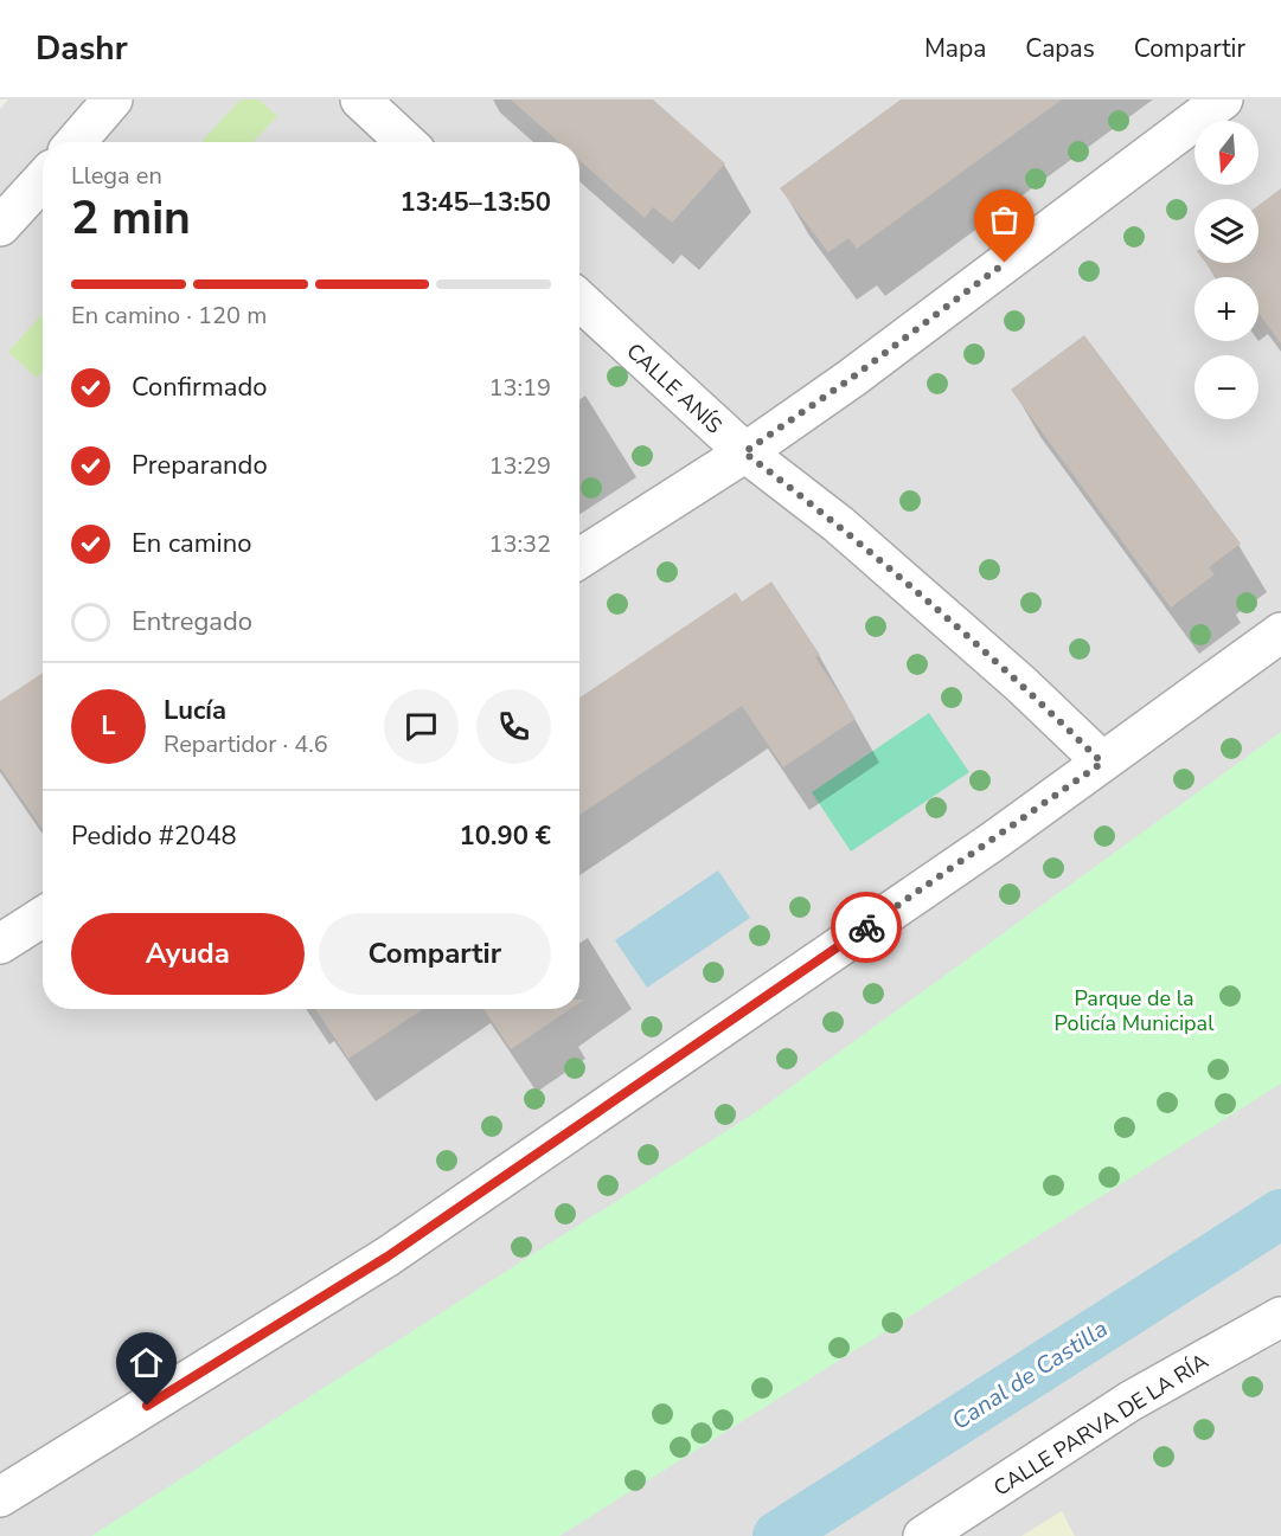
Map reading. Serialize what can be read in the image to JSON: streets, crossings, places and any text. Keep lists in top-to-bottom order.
{
  "streets": {
    "street": ["CALLE ANÍS", "CALLE PARVA DE LA RÍA"]
  },
  "water": ["Canal de Castilla"],
  "parks": ["Parque de la Policía Municipal"],
  "north": "bottom",
  "page": {
    "header": "Dashr",
    "nav": ["Mapa", "Capas", "Compartir"],
    "map_buttons": ["+", "−"],
    "heading": ["2 min", "Llega en", "13:45–13:50"],
    "panel": [
      "Lucía",
      "Repartidor · 4.6",
      "Pedido #2048",
      "10.90 €"
    ],
    "bar": "En camino · 120 m",
    "list": [
      ["Confirmado", "13:19"],
      ["Preparando", "13:29"],
      ["En camino", "13:32"],
      "Entregado"
    ],
    "round": "L",
    "buttons": ["Ayuda", "Compartir"]
  }
}
